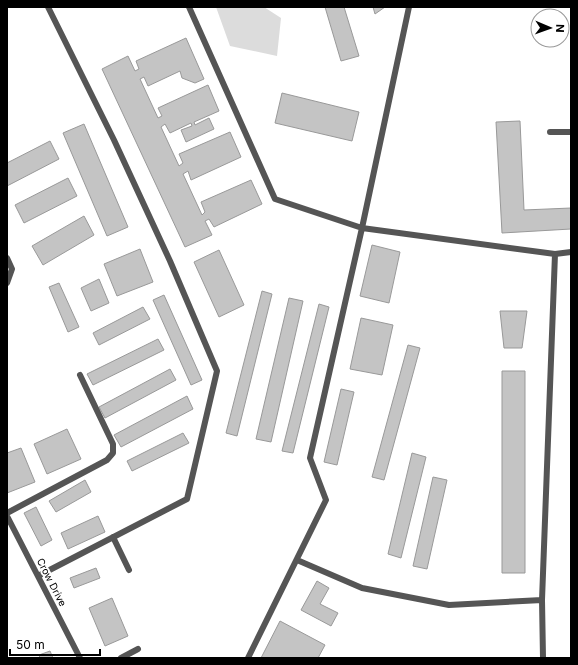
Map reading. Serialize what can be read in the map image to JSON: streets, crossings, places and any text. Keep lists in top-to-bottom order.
{
  "streets": {
    "lane": ["Crow Drive"]
  },
  "scale_bar": "50 m",
  "north": "right"
}
